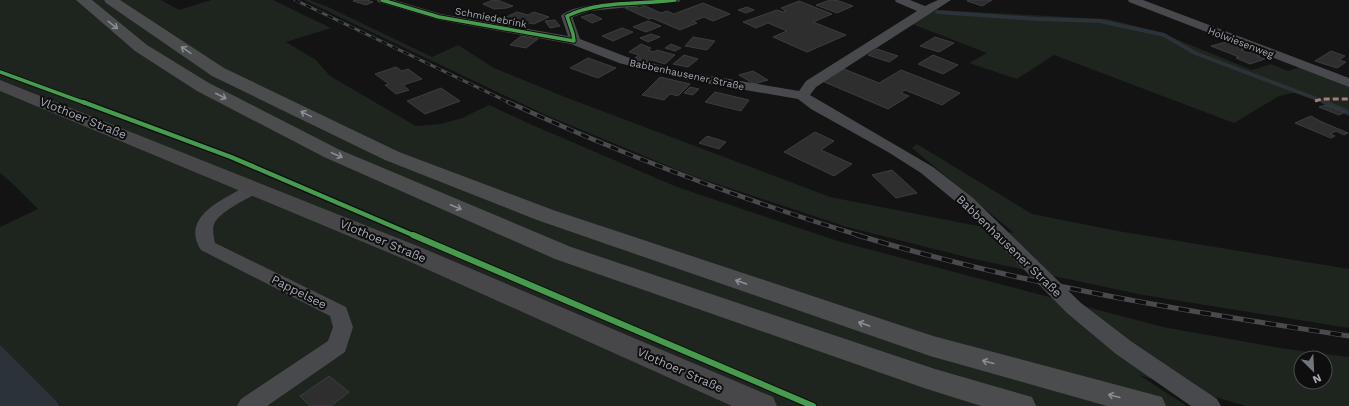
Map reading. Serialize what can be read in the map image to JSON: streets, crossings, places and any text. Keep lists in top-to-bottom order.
{
  "streets": {
    "main road": ["Vlothoer Straße"],
    "street": [
      "Schmiedebrink",
      "Holwiesenweg",
      "Babbenhausener Straße",
      "Pappelsee"
    ]
  },
  "crossings": [
    ["Schmiedebrink", "Babbenhausener Straße"],
    ["Vlothoer Straße", "Pappelsee"]
  ],
  "north": "bottom right"
}
